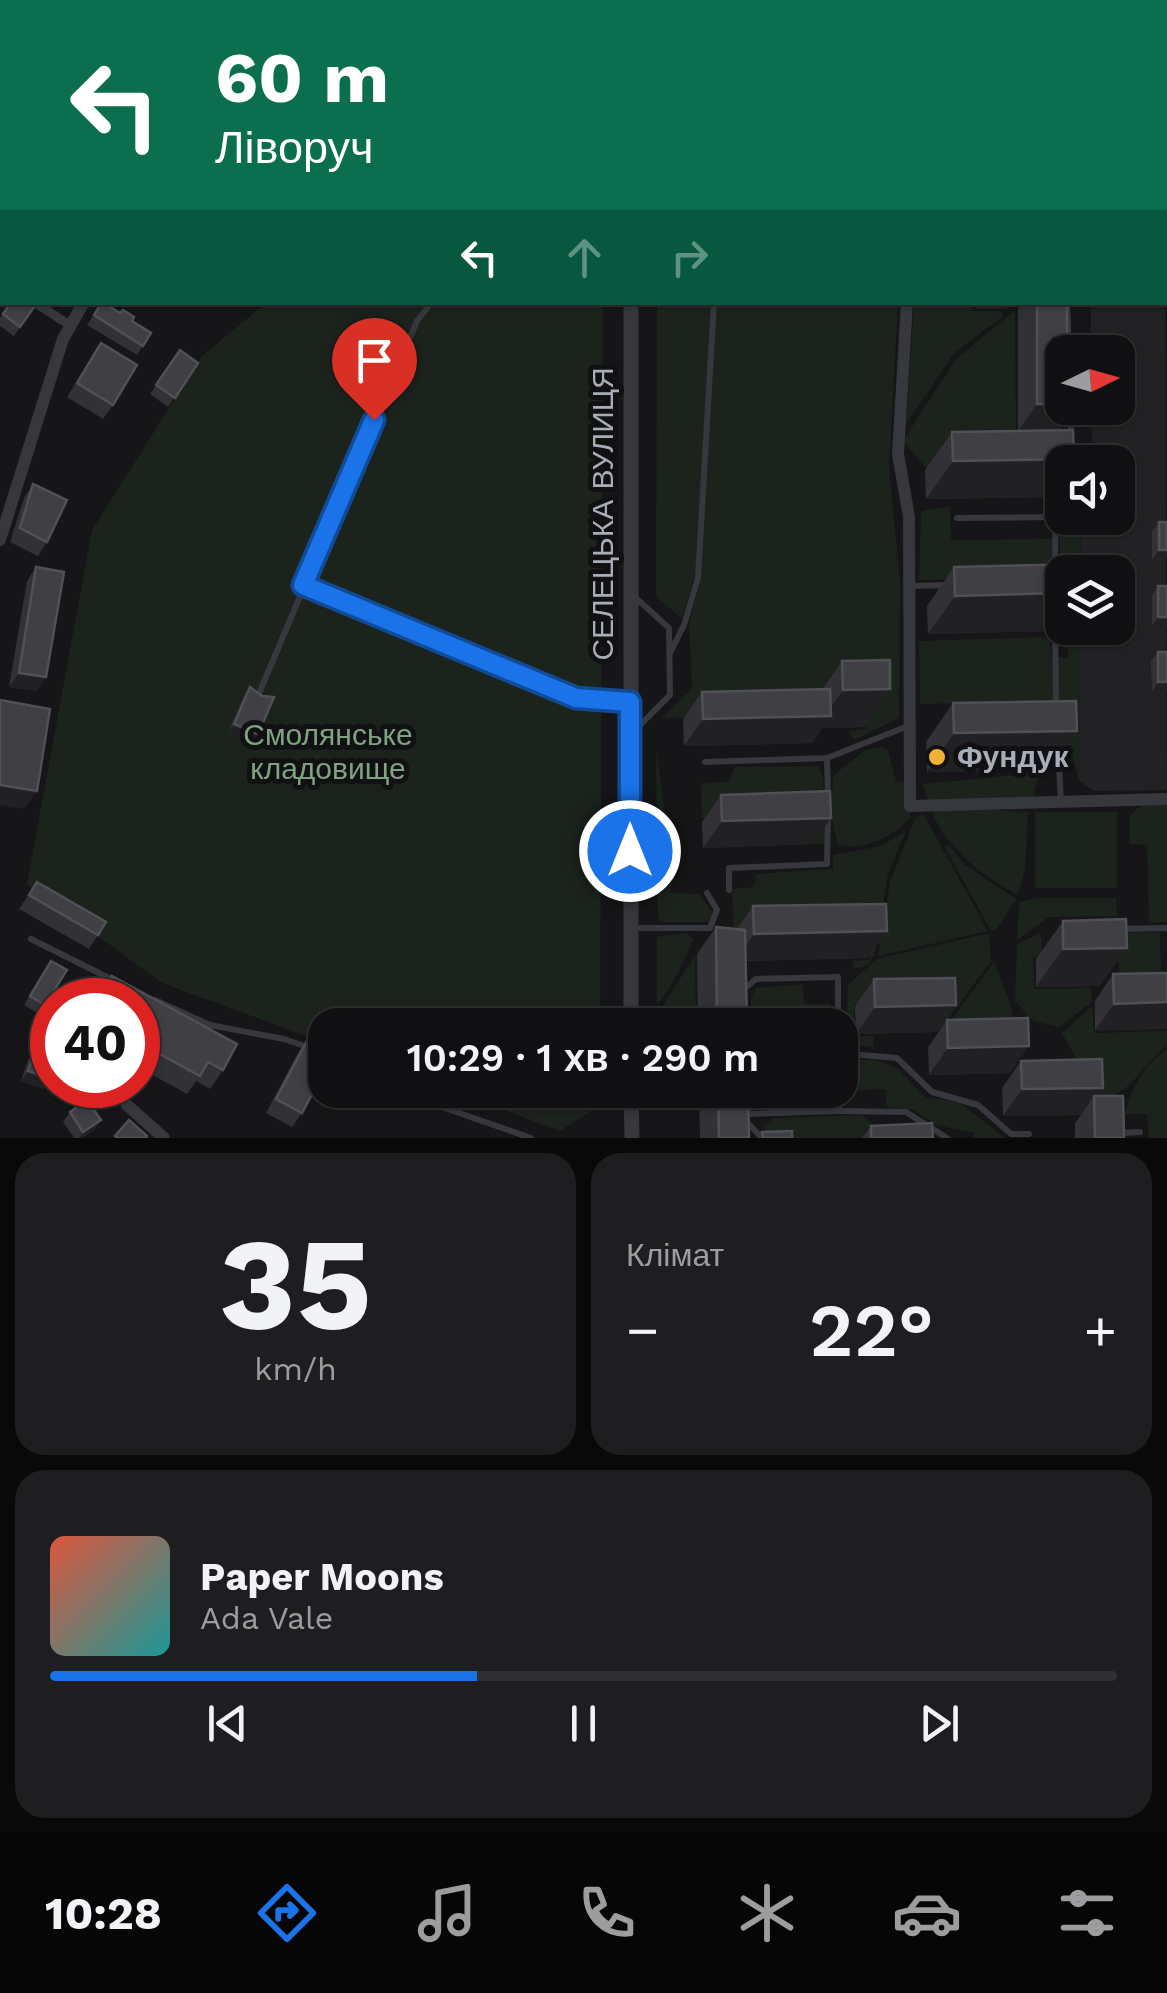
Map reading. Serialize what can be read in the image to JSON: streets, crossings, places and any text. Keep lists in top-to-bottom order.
{
  "streets": {
    "street": ["СЕЛЕЦЬКА ВУЛИЦЯ"]
  },
  "parks": ["Смолянське кладовище"],
  "places": ["Фундук"],
  "north": "right",
  "page": {
    "turn": ["60 m", "Ліворуч"],
    "limit": "40",
    "trip": "10:29 · 1 хв · 290 m",
    "tile": [
      ["35", "km/h"],
      "Клімат"
    ],
    "heat": ["−", "22°", "+"],
    "song": ["Paper Moons", "Ada Vale"],
    "tabs": "10:28"
  }
}
